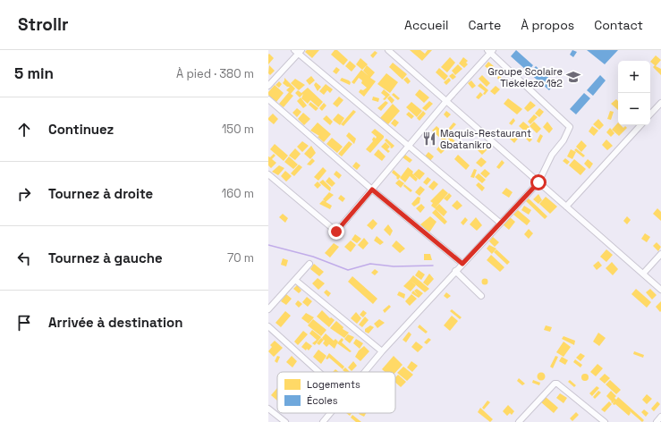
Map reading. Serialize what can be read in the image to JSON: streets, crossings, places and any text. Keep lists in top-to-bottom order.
{
  "places": {
    "school or university": ["Groupe Scolaire Tiekelezo 1&2"],
    "restaurant": ["Maquis-Restaurant Gbatanikro"]
  },
  "legend": ["Logements", "Écoles"],
  "page": {
    "header": "Strollr",
    "nav": [
      "Accueil",
      "Carte",
      "À propos",
      "Contact"
    ],
    "heading": ["5 min", "À pied · 380 m"],
    "map_buttons": ["+", "−"],
    "list": [
      ["Continuez", "150 m"],
      ["Tournez à droite", "160 m"],
      ["Tournez à gauche", "70 m"],
      "Arrivée à destination"
    ]
  }
}
